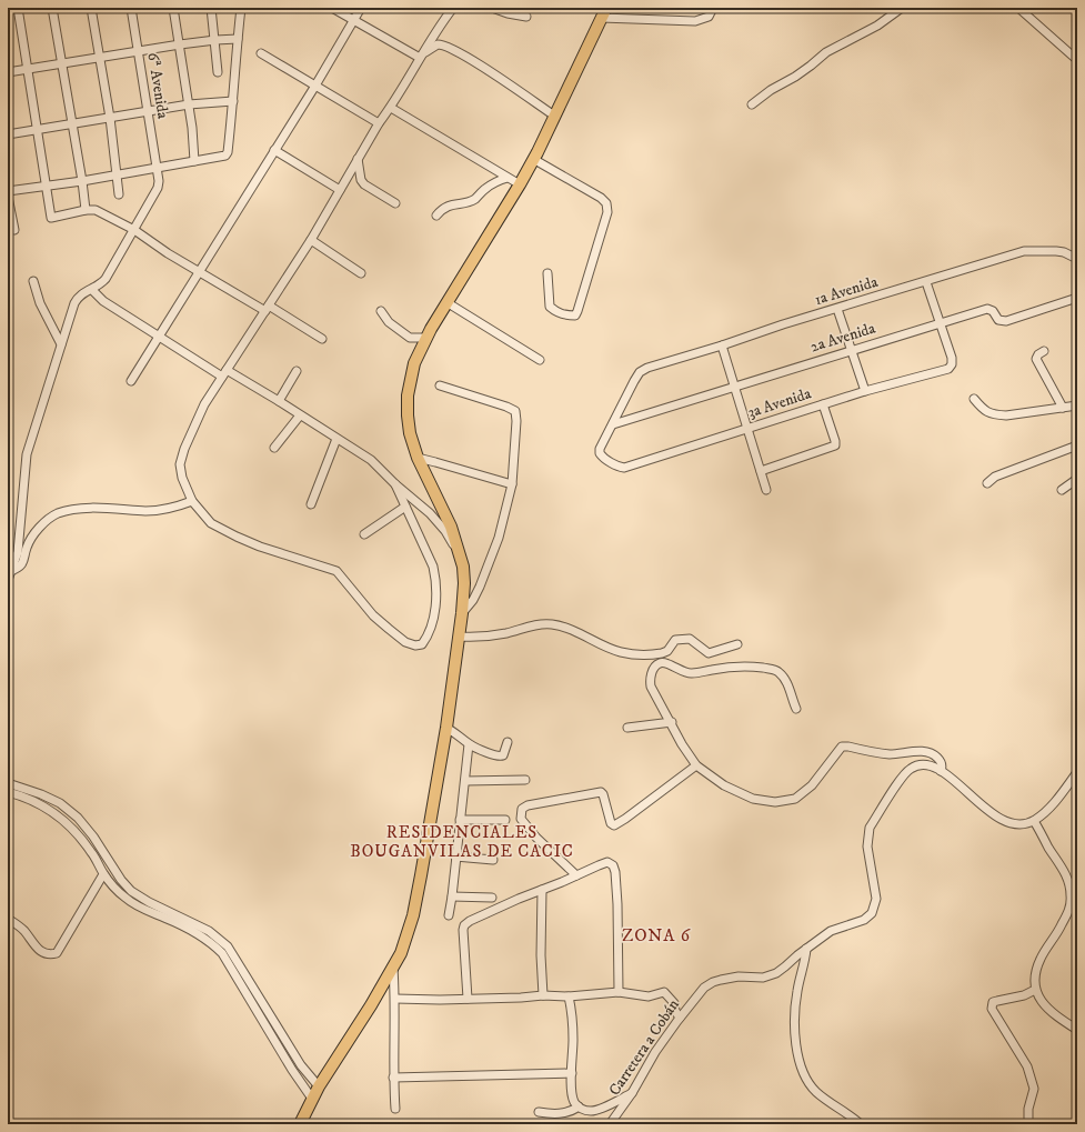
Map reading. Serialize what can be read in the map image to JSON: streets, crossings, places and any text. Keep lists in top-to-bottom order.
{
  "streets": {
    "street": [
      "6ª Avenida",
      "1a Avenida",
      "2a Avenida",
      "3a Avenida",
      "Carretera a Cobán"
    ]
  },
  "crossings": [
    ["1a Avenida", "2a Avenida"],
    ["1a Avenida", "3a Avenida"],
    ["2a Avenida", "3a Avenida"]
  ],
  "districts": ["RESIDENCIALES BOUGANVILAS DE CACIC", "ZONA 6"]
}
